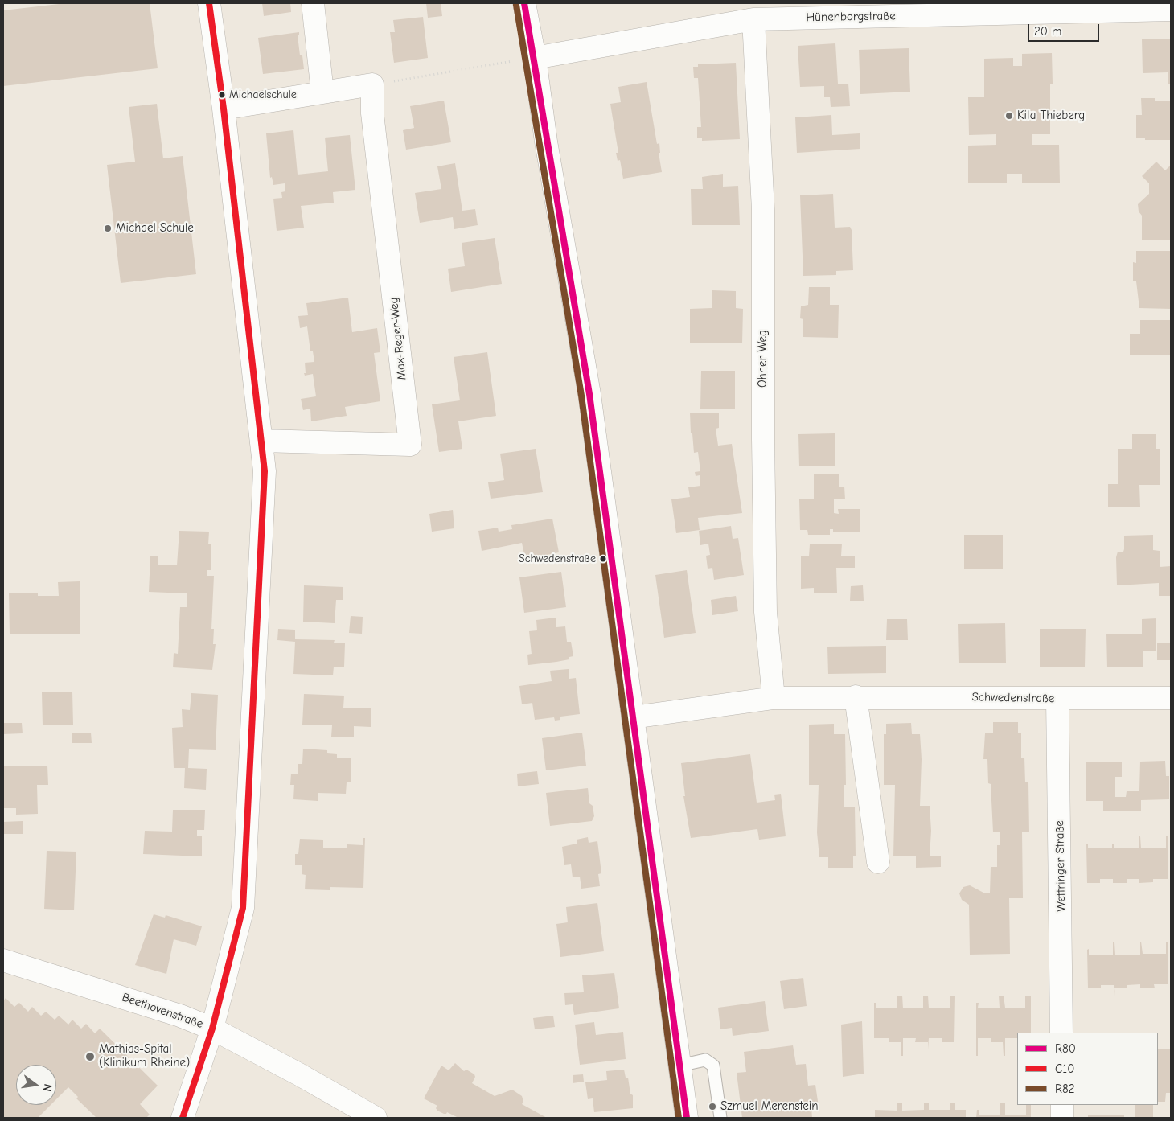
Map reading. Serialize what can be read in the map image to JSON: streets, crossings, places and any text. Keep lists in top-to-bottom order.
{
  "streets": {
    "street": [
      "Hünenborgstraße",
      "Max-Reger-Weg",
      "Ohner Weg",
      "Schwedenstraße",
      "Wettringer Straße",
      "Beethovenstraße"
    ]
  },
  "crossings": [
    ["Hünenborgstraße", "Ohner Weg"],
    ["Ohner Weg", "Schwedenstraße"],
    ["Schwedenstraße", "Wettringer Straße"]
  ],
  "places": [
    "Michaelschule",
    "Kita Thieberg",
    "Michael Schule",
    "Schwedenstraße",
    "Mathias-Spital (Klinikum Rheine)",
    "Szmuel Merenstein"
  ],
  "lines": ["transit line R80", "transit line C10", "transit line R82"],
  "legend": ["R80", "C10", "R82"],
  "scale_bar": "20 m",
  "north": "right"
}
